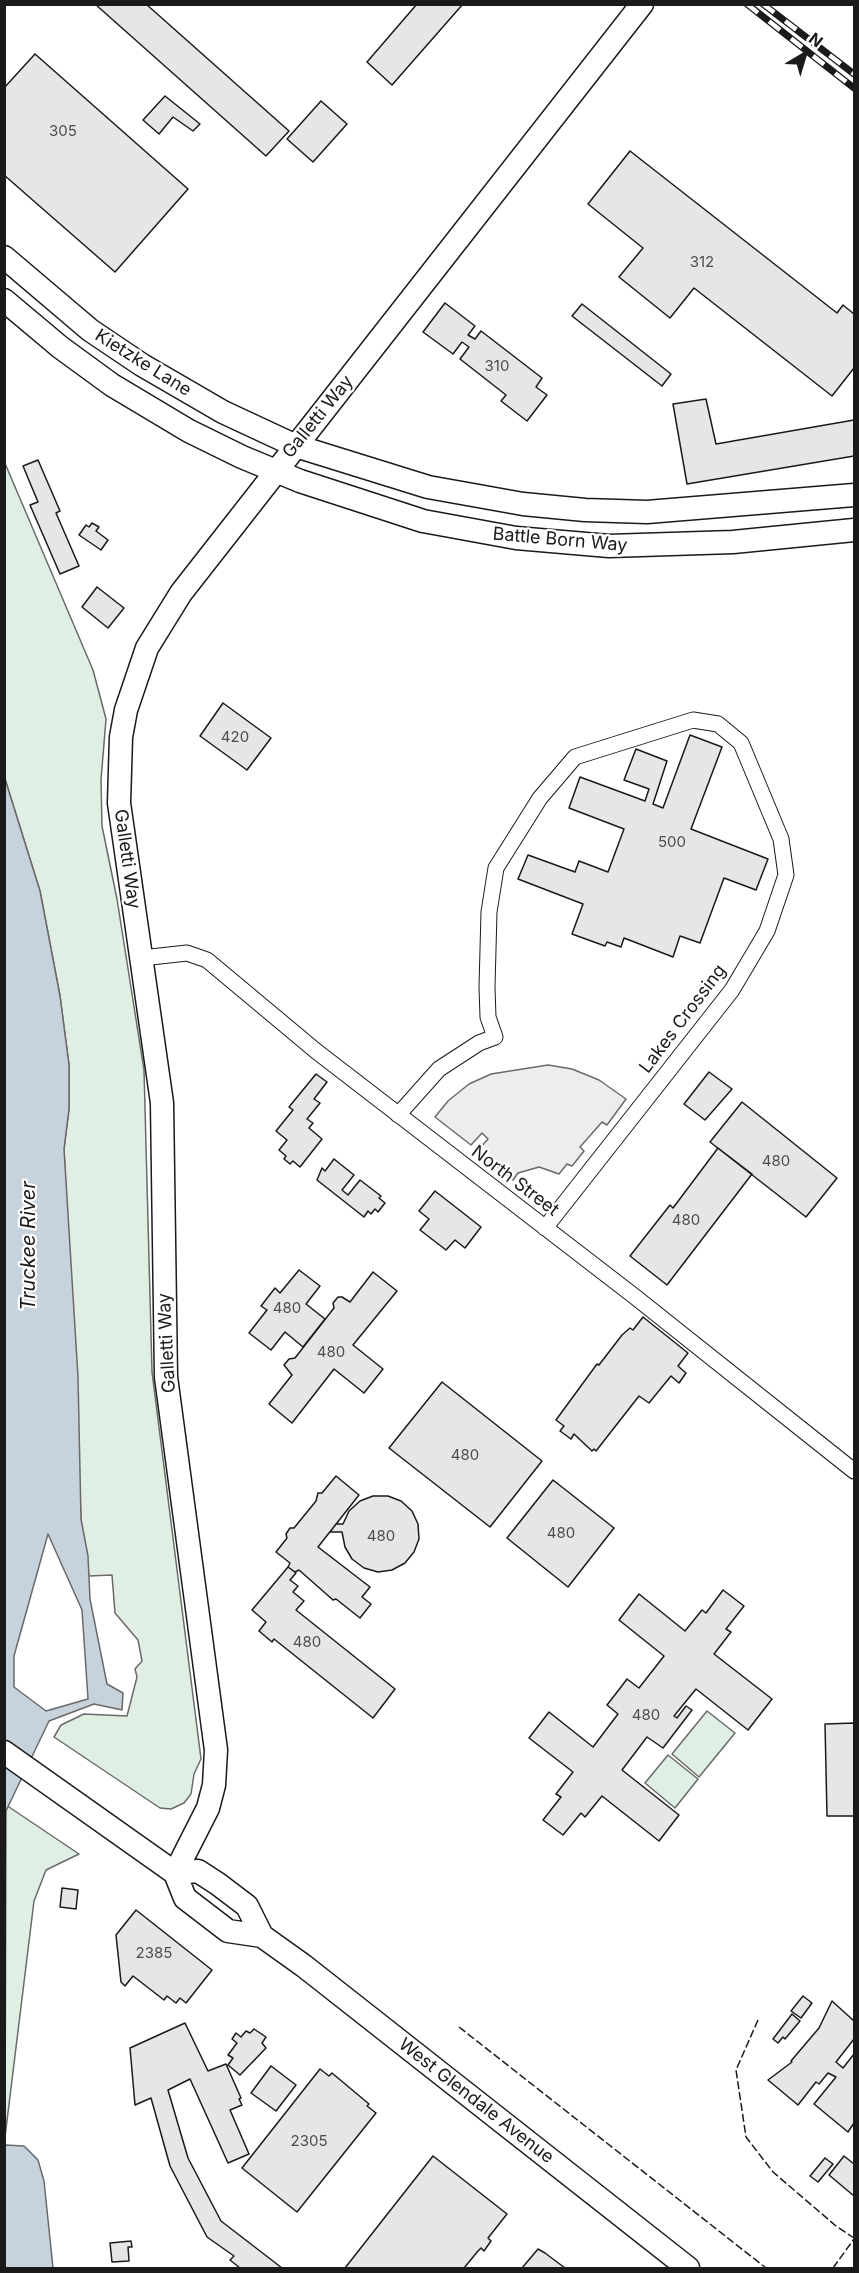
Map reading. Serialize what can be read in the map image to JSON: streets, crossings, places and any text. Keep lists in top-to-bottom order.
{
  "streets": {
    "main road": [
      "Kietzke Lane",
      "Galletti Way",
      "Battle Born Way",
      "West Glendale Avenue"
    ],
    "street": ["Lakes Crossing", "North Street"]
  },
  "crossings": [
    ["Kietzke Lane", "Galletti Way"],
    ["Kietzke Lane", "Battle Born Way"],
    ["Galletti Way", "Battle Born Way"],
    ["Galletti Way", "North Street"],
    ["Galletti Way", "West Glendale Avenue"],
    ["Lakes Crossing", "North Street"]
  ],
  "water": ["Truckee River"],
  "house_numbers": [
    "305",
    "312",
    "310",
    "420",
    "500",
    "480",
    "480",
    "480",
    "480",
    "480",
    "480",
    "480",
    "480",
    "480",
    "2385",
    "2305"
  ],
  "north": "top right"
}
